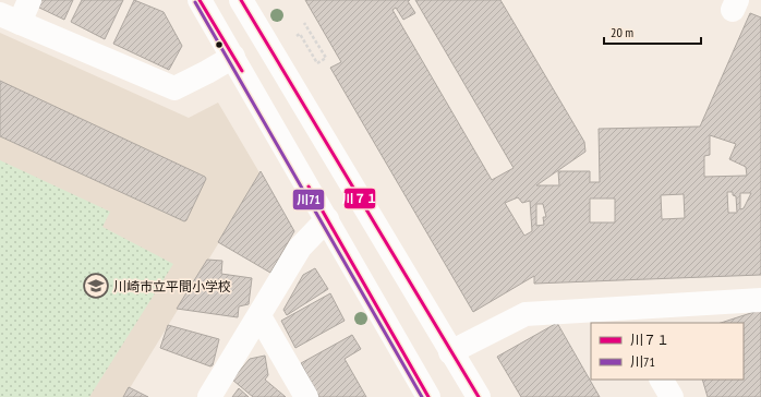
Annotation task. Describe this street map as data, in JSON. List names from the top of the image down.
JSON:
{
  "places": {
    "school or university": ["川崎市立平間小学校"]
  },
  "lines": ["transit line 川７１", "transit line 川71"],
  "legend": ["川７１", "川71"],
  "scale_bar": "20 m"
}
